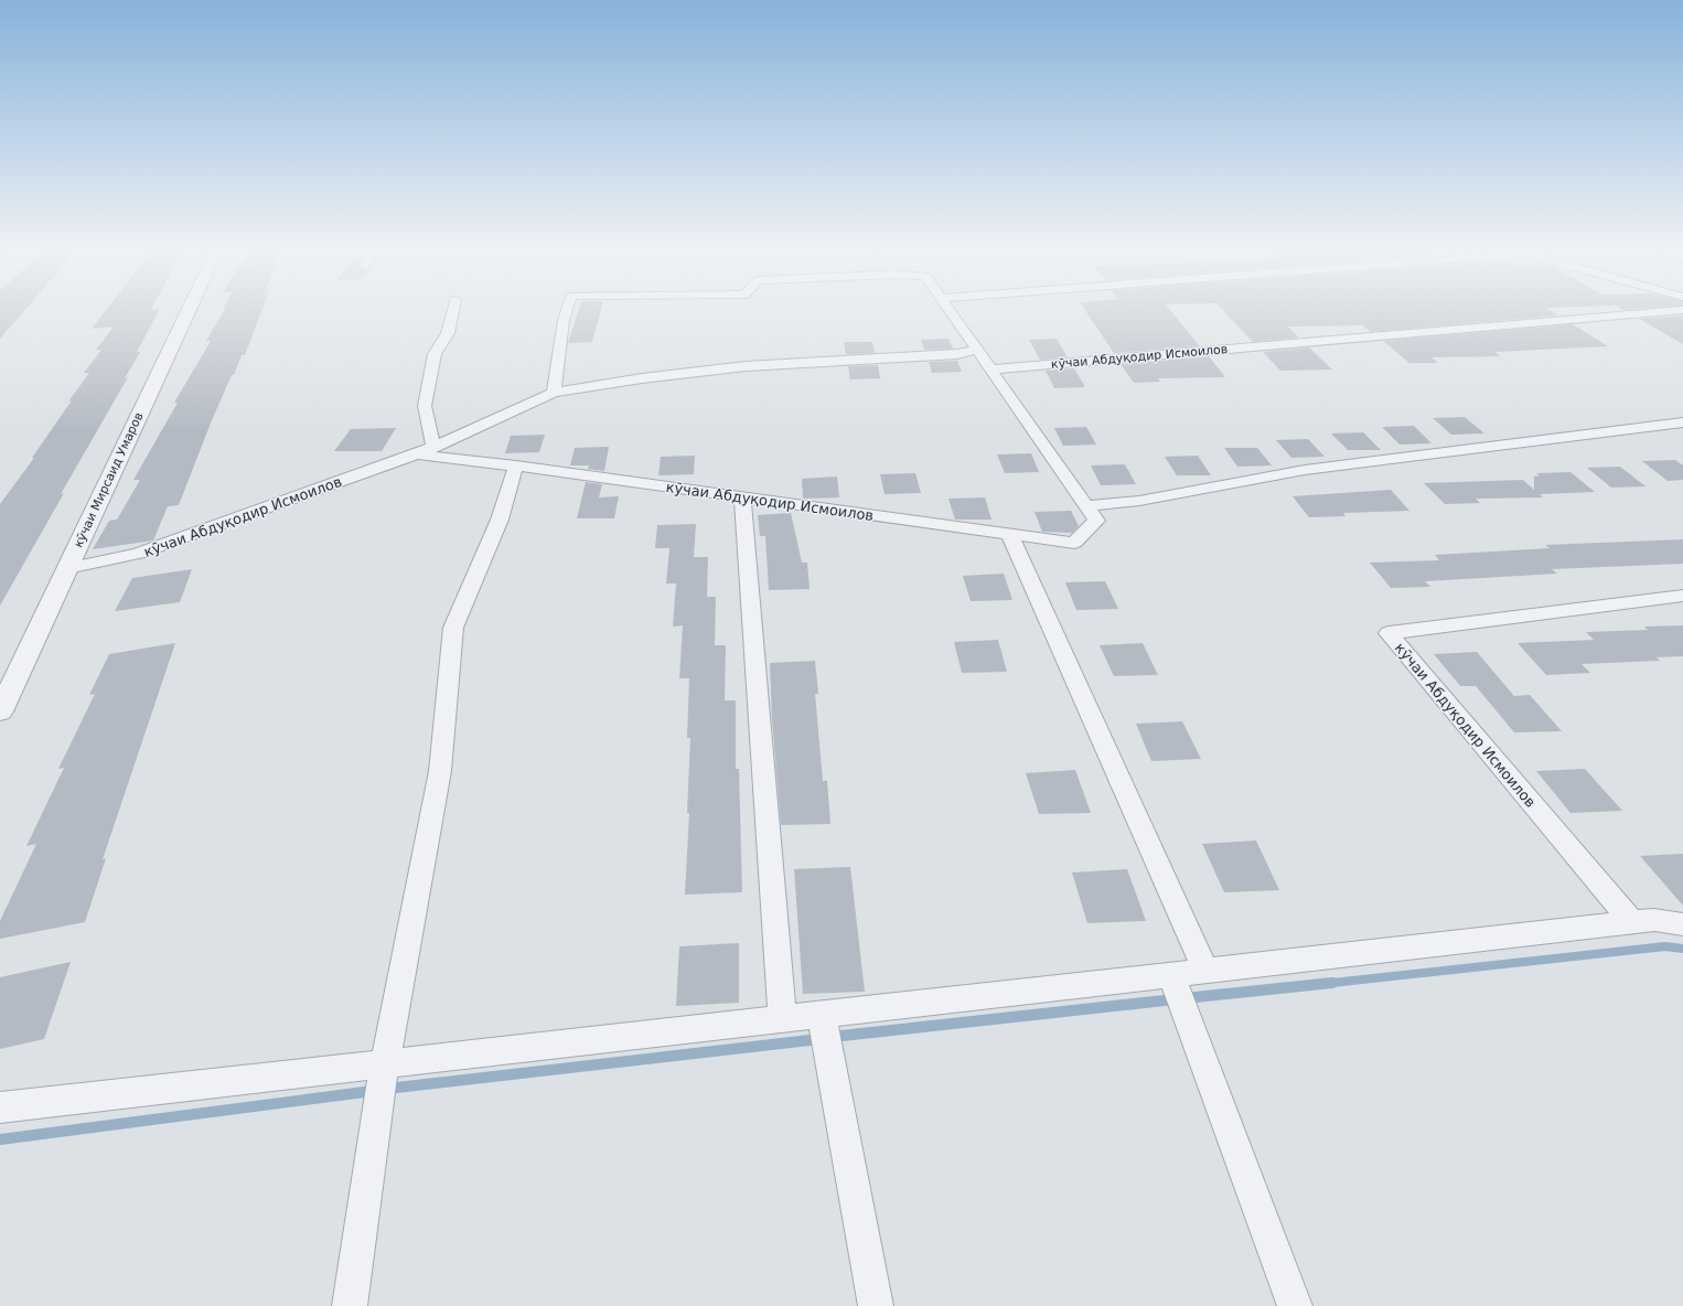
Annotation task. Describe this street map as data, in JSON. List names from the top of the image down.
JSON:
{
  "streets": {
    "street": ["кӯчаи Абдуқодир Исмоилов", "кӯчаи Мирсаид Умаров"]
  },
  "crossings": [
    ["кӯчаи Абдуқодир Исмоилов", "кӯчаи Мирсаид Умаров"]
  ]
}
